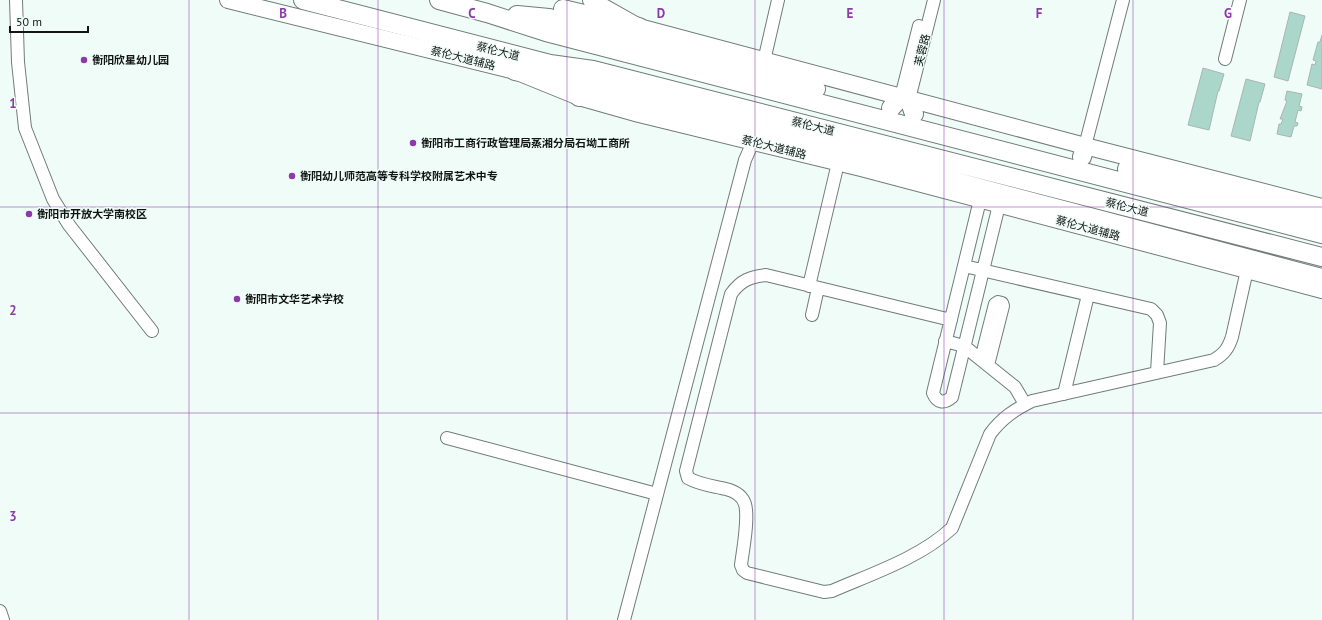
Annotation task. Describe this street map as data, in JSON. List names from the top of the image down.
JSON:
{
  "streets": {
    "highway": ["蔡伦大道"],
    "main road": ["蔡伦大道辅路"],
    "street": ["芙蓉路"]
  },
  "places": [
    "衡阳欣星幼儿园",
    "衡阳市工商行政管理局蒸湘分局石坳工商所",
    "衡阳幼儿师范高等专科学校附属艺术中专",
    "衡阳市开放大学南校区",
    "衡阳市文华艺术学校"
  ],
  "scale_bar": "50 m",
  "grid": {
    "columns": [
      "B",
      "C",
      "D",
      "E",
      "F",
      "G"
    ],
    "rows": ["1", "2", "3"]
  }
}
